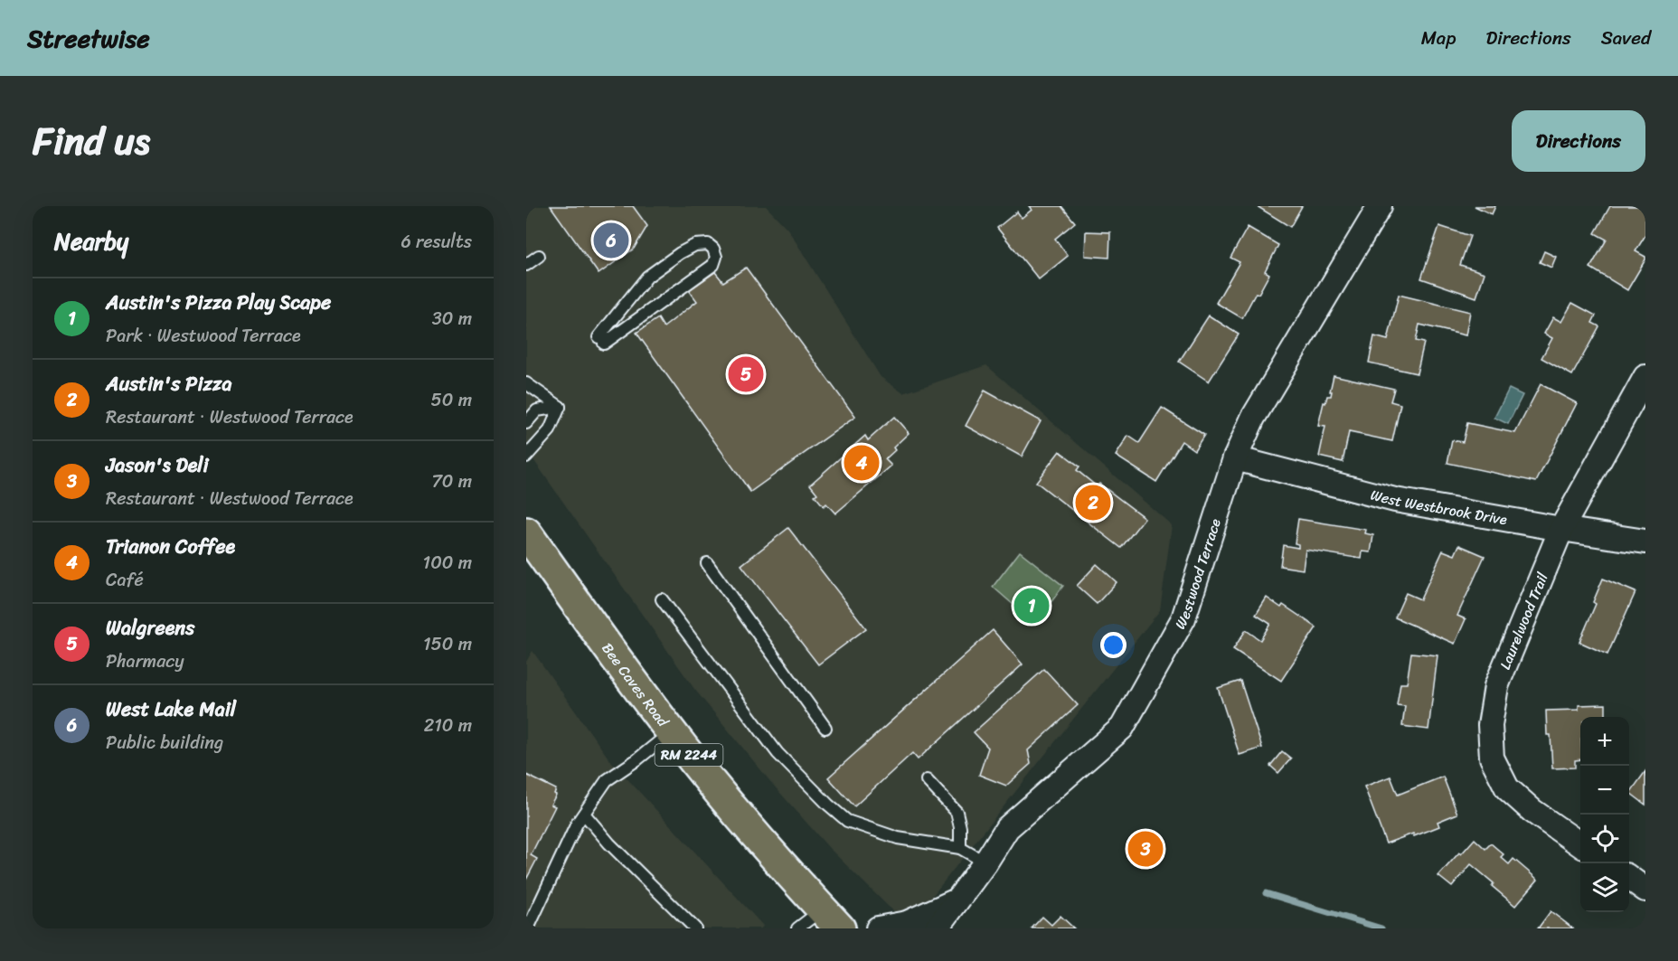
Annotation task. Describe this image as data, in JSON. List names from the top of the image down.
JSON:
{
  "streets": {
    "main road": ["Bee Caves Road", "RM 2244"],
    "street": ["West Westbrook Drive", "Westwood Terrace", "Laurelwood Trail"]
  },
  "crossings": [
    ["West Westbrook Drive", "Westwood Terrace"],
    ["West Westbrook Drive", "Laurelwood Trail"]
  ],
  "page": {
    "header": "Streetwise",
    "nav": ["Map", "Directions", "Saved"],
    "title": "Find us",
    "buttons": "Directions",
    "heading": ["Nearby", "6 results"],
    "pins": [
      "6",
      "5",
      "4",
      "2",
      "1",
      "3"
    ],
    "list": [
      {
        "mark": "1",
        "name": "Austin's Pizza Play Scape",
        "note": "Park · Westwood Terrace",
        "value": "30 m"
      },
      {
        "mark": "2",
        "name": "Austin's Pizza",
        "note": "Restaurant · Westwood Terrace",
        "value": "50 m"
      },
      {
        "mark": "3",
        "name": "Jason's Deli",
        "note": "Restaurant · Westwood Terrace",
        "value": "70 m"
      },
      {
        "mark": "4",
        "name": "Trianon Coffee",
        "note": "Café",
        "value": "100 m"
      },
      {
        "mark": "5",
        "name": "Walgreens",
        "note": "Pharmacy",
        "value": "150 m"
      },
      {
        "mark": "6",
        "name": "West Lake Mail",
        "note": "Public building",
        "value": "210 m"
      }
    ],
    "map_buttons": ["+", "−"]
  }
}
